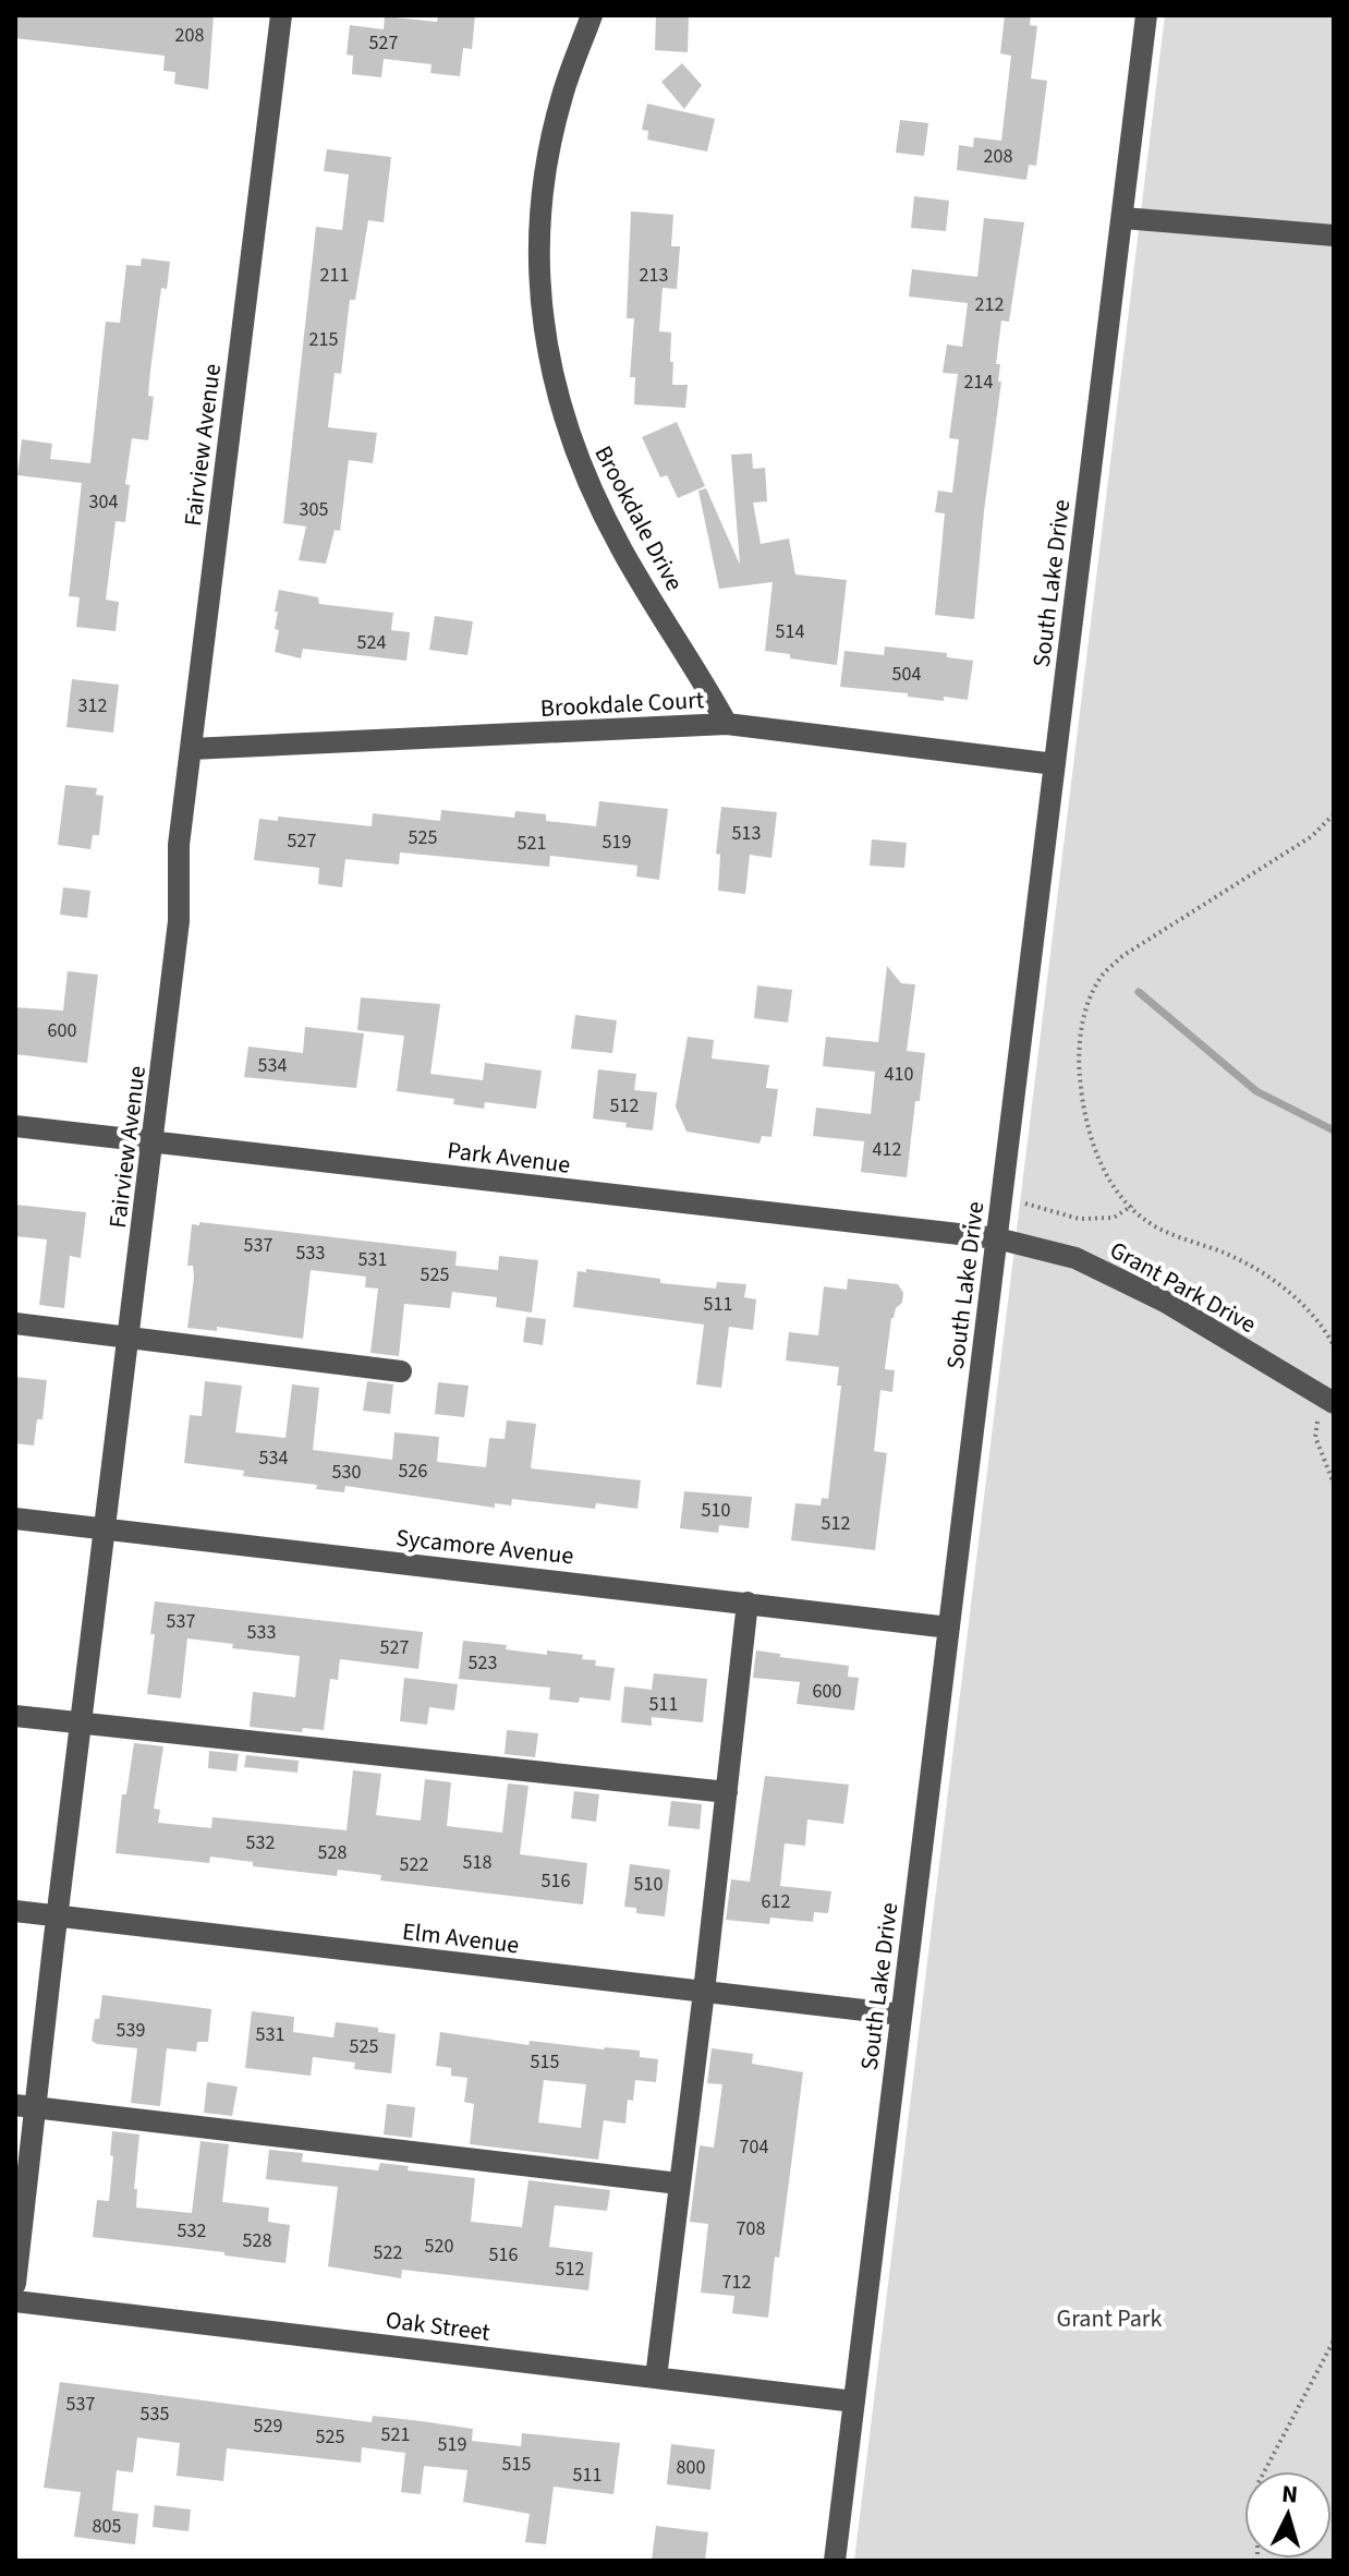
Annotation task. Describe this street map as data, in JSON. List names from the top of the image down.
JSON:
{
  "streets": {
    "street": [
      "Fairview Avenue",
      "Brookdale Drive",
      "South Lake Drive",
      "Brookdale Court",
      "Park Avenue",
      "Grant Park Drive",
      "Sycamore Avenue",
      "Elm Avenue",
      "Oak Street"
    ]
  },
  "crossings": [
    ["Fairview Avenue", "Brookdale Court"],
    ["Fairview Avenue", "Park Avenue"],
    ["Fairview Avenue", "Sycamore Avenue"],
    ["Fairview Avenue", "Elm Avenue"],
    ["Brookdale Drive", "Brookdale Court"],
    ["South Lake Drive", "Brookdale Court"],
    ["South Lake Drive", "Park Avenue"],
    ["South Lake Drive", "Grant Park Drive"],
    ["South Lake Drive", "Sycamore Avenue"],
    ["South Lake Drive", "Elm Avenue"],
    ["South Lake Drive", "Oak Street"],
    ["Park Avenue", "Grant Park Drive"]
  ],
  "parks": ["Grant Park"],
  "house_numbers": [
    "208",
    "527",
    "208",
    "211",
    "213",
    "212",
    "215",
    "214",
    "304",
    "305",
    "514",
    "524",
    "504",
    "312",
    "513",
    "525",
    "527",
    "519",
    "521",
    "600",
    "534",
    "410",
    "512",
    "412",
    "537",
    "533",
    "531",
    "525",
    "511",
    "534",
    "526",
    "530",
    "510",
    "512",
    "537",
    "533",
    "527",
    "523",
    "600",
    "511",
    "532",
    "528",
    "518",
    "522",
    "516",
    "510",
    "612",
    "539",
    "531",
    "525",
    "515",
    "704",
    "708",
    "532",
    "528",
    "520",
    "522",
    "516",
    "512",
    "712",
    "537",
    "535",
    "529",
    "521",
    "525",
    "519",
    "515",
    "800",
    "511",
    "805"
  ],
  "north": "top"
}
